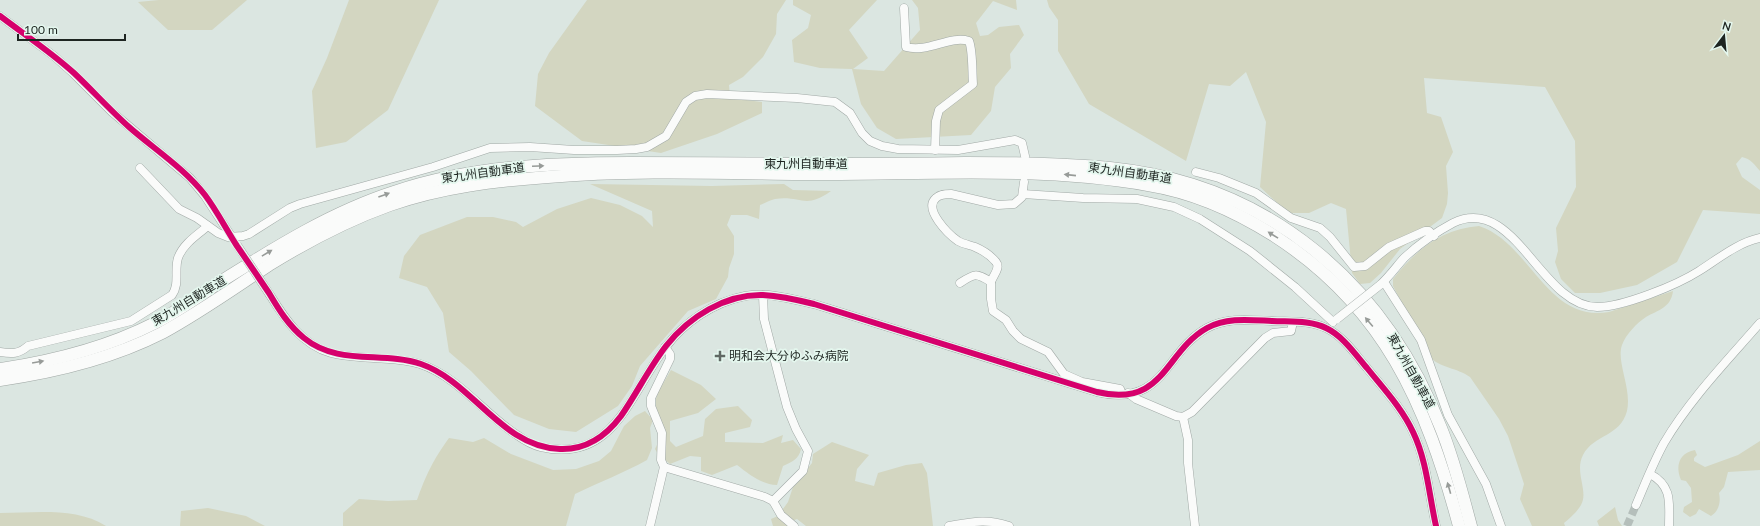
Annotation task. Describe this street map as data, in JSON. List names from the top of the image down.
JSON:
{
  "streets": {
    "highway": ["東九州自動車道"]
  },
  "places": {
    "health": ["明和会大分ゆふみ病院"]
  },
  "scale_bar": "100 m",
  "north": "top"
}
